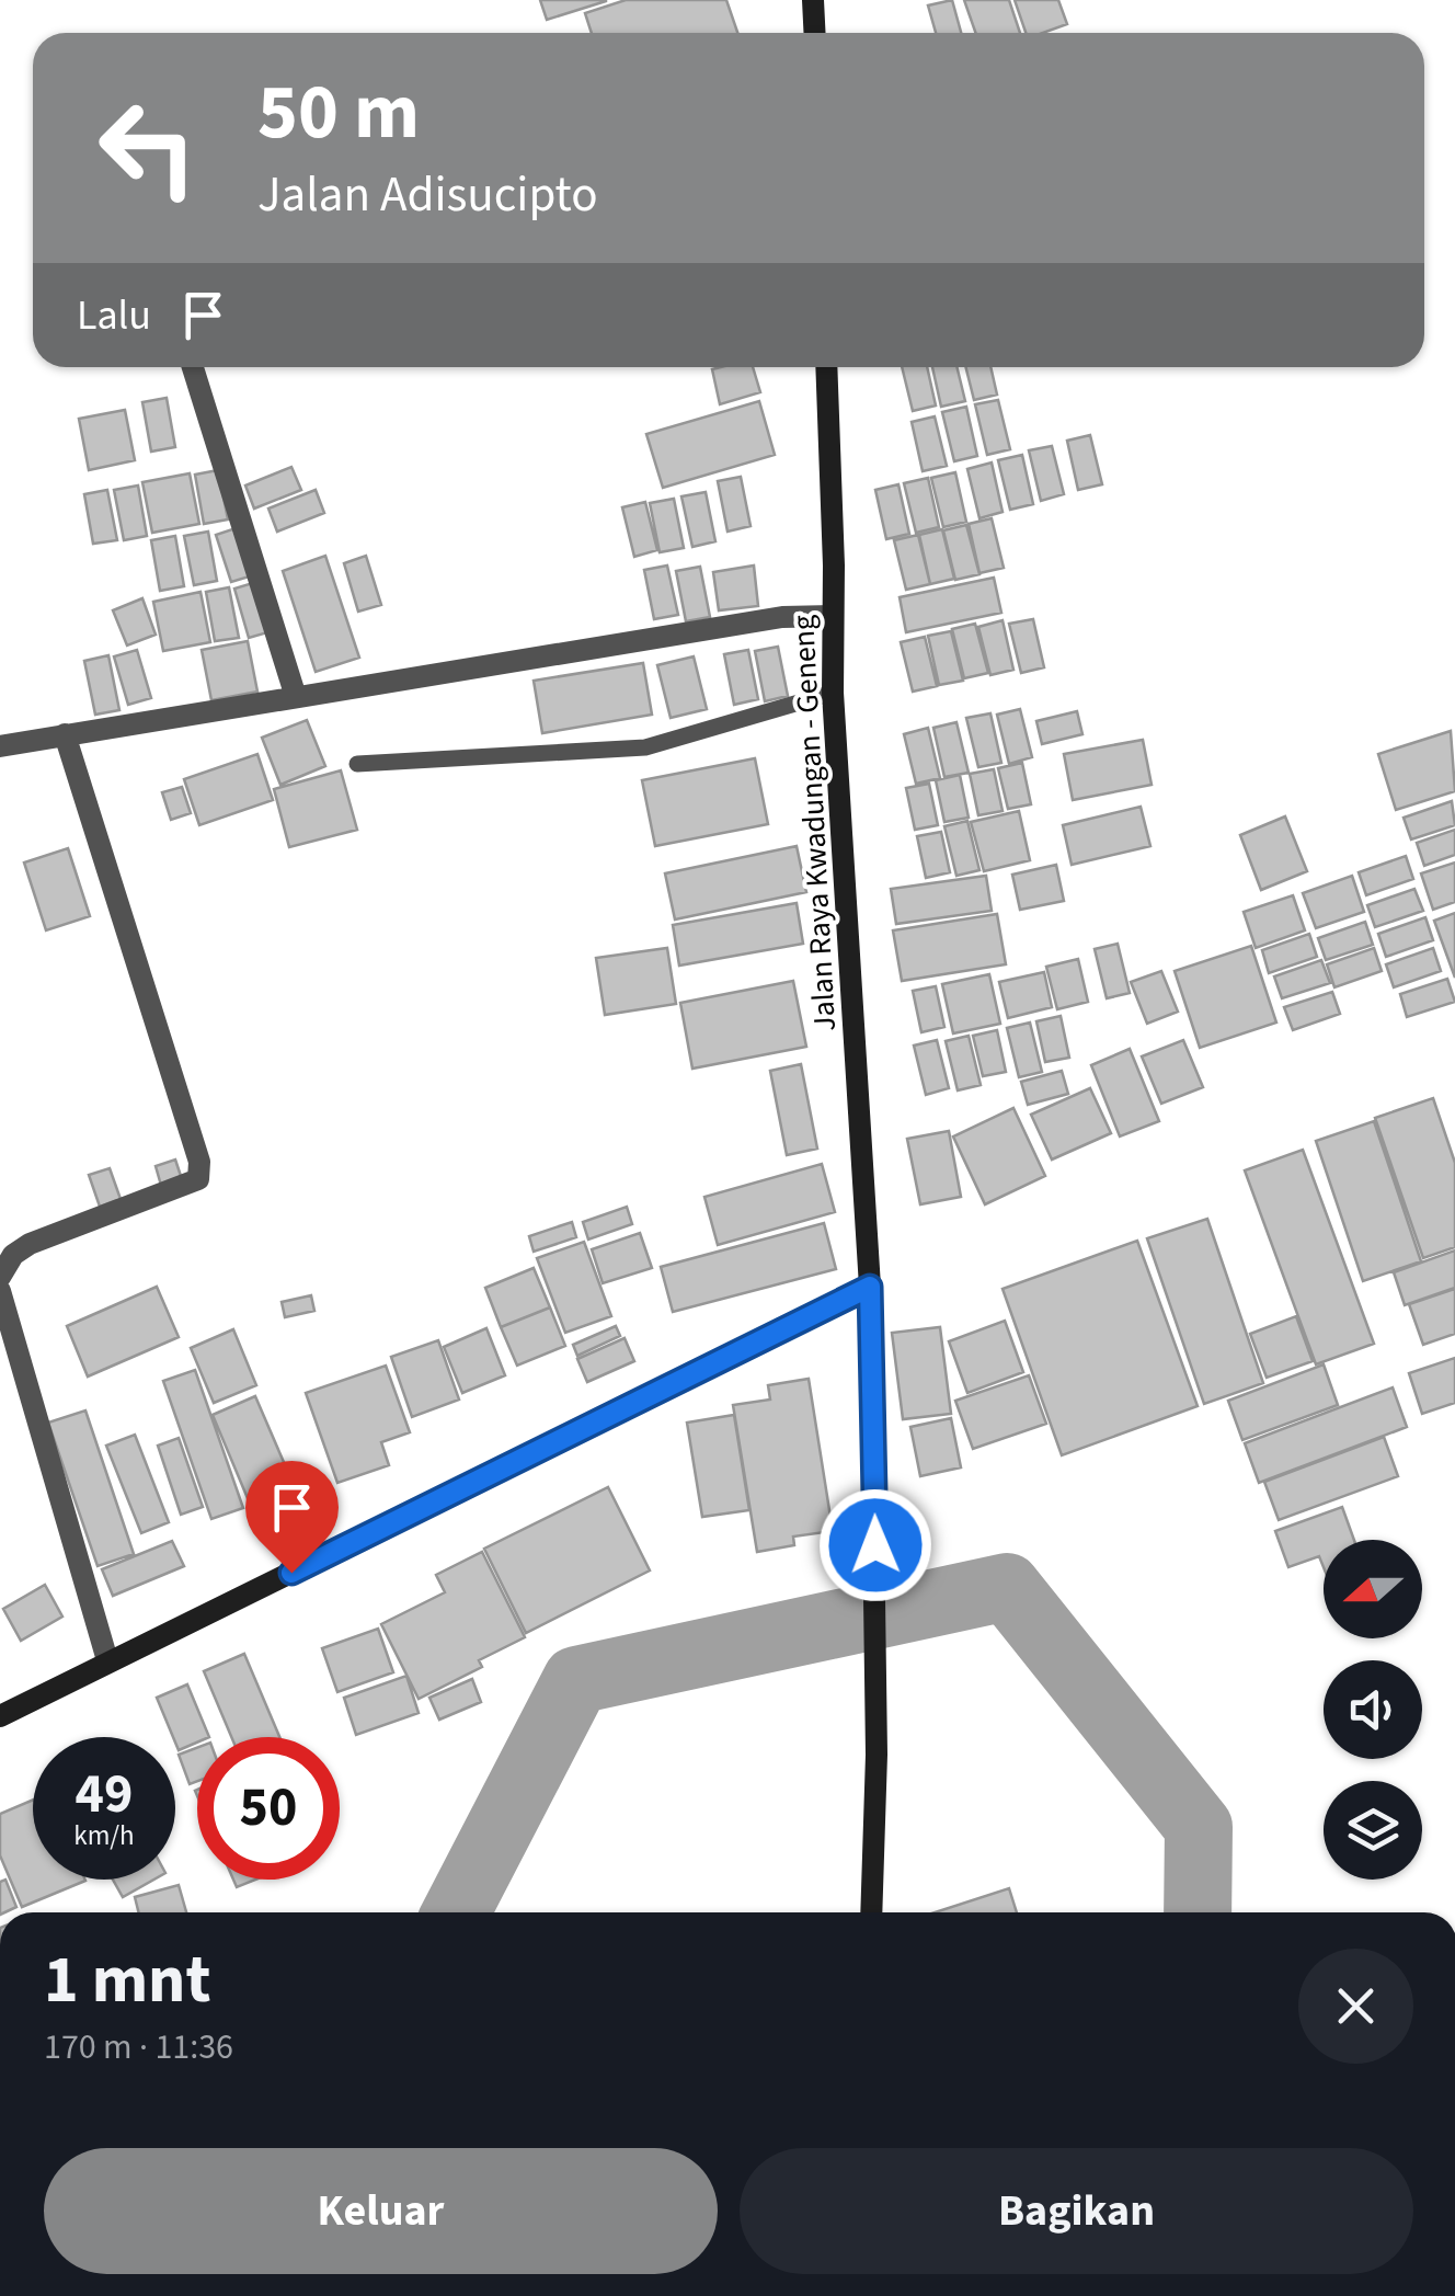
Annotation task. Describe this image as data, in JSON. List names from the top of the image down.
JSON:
{
  "streets": {
    "main road": ["Jalan Raya Kwadungan - Geneng"]
  },
  "north": "left",
  "page": {
    "turn": ["50 m", "Jalan Adisucipto"],
    "then": "Lalu",
    "speed": "49 km/h",
    "limit": "50",
    "heading": ["1 mnt", "170 m · 11:36"],
    "buttons": ["Keluar", "Bagikan"]
  }
}
